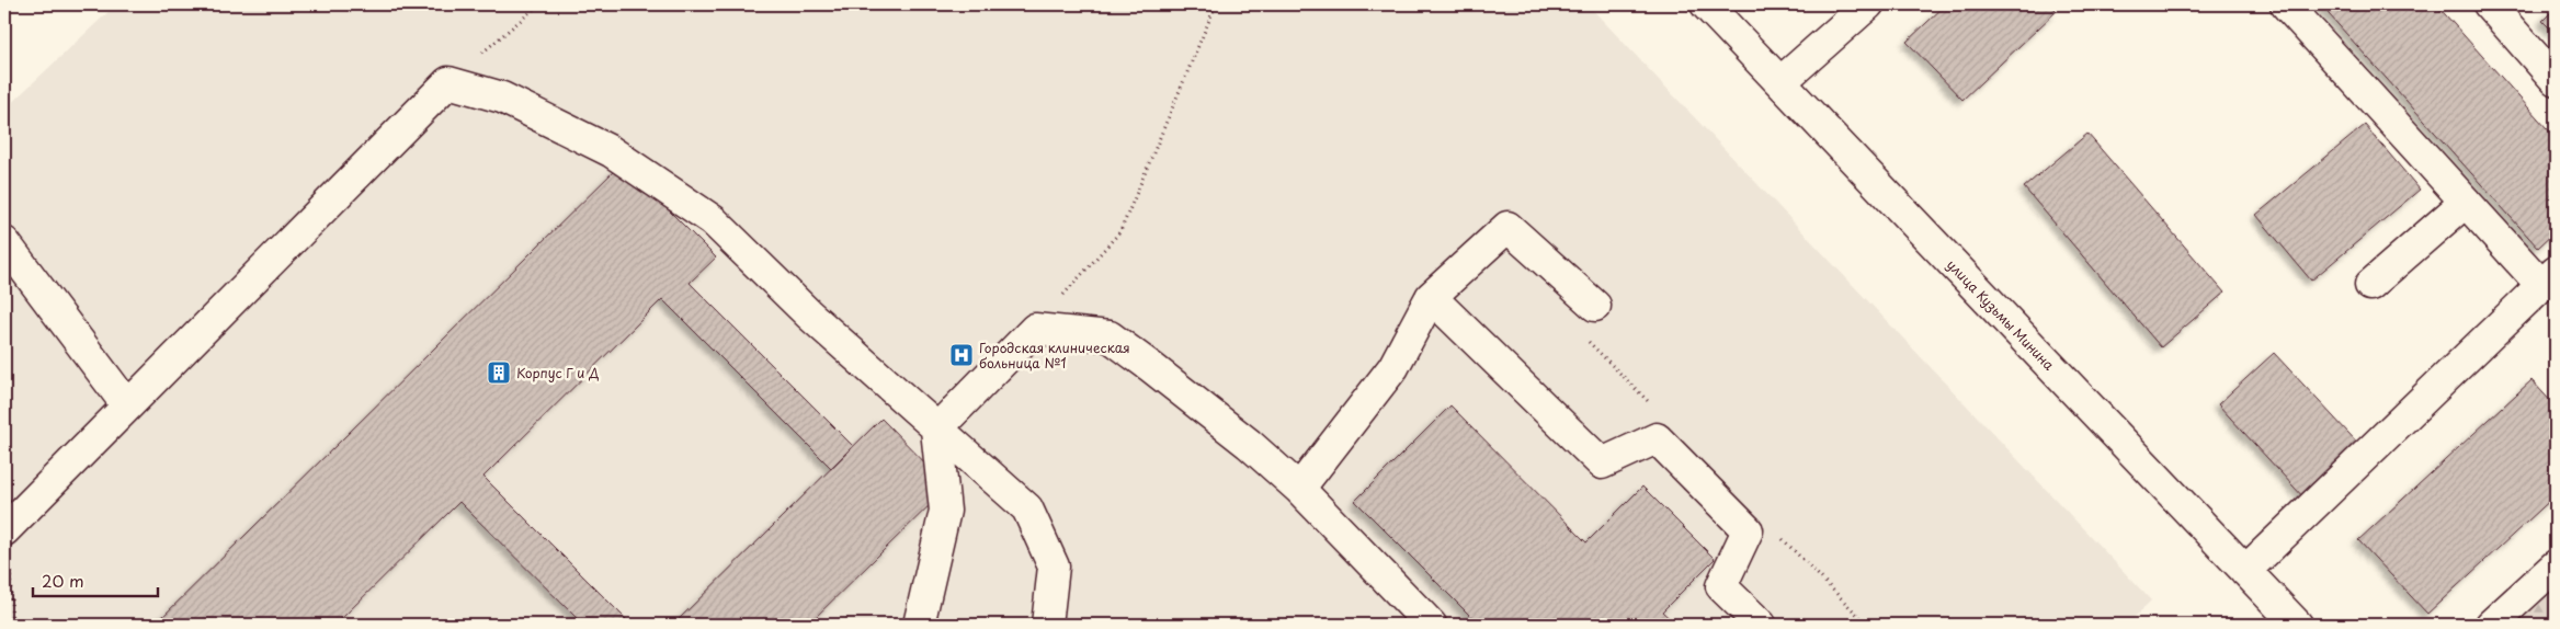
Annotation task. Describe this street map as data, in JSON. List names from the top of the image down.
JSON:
{
  "streets": {
    "street": ["улица Кузьмы Минина"]
  },
  "places": {
    "hospital": ["Городская клиническая больница №1"],
    "building": ["Корпус Г и Д"]
  },
  "scale_bar": "20 m"
}
